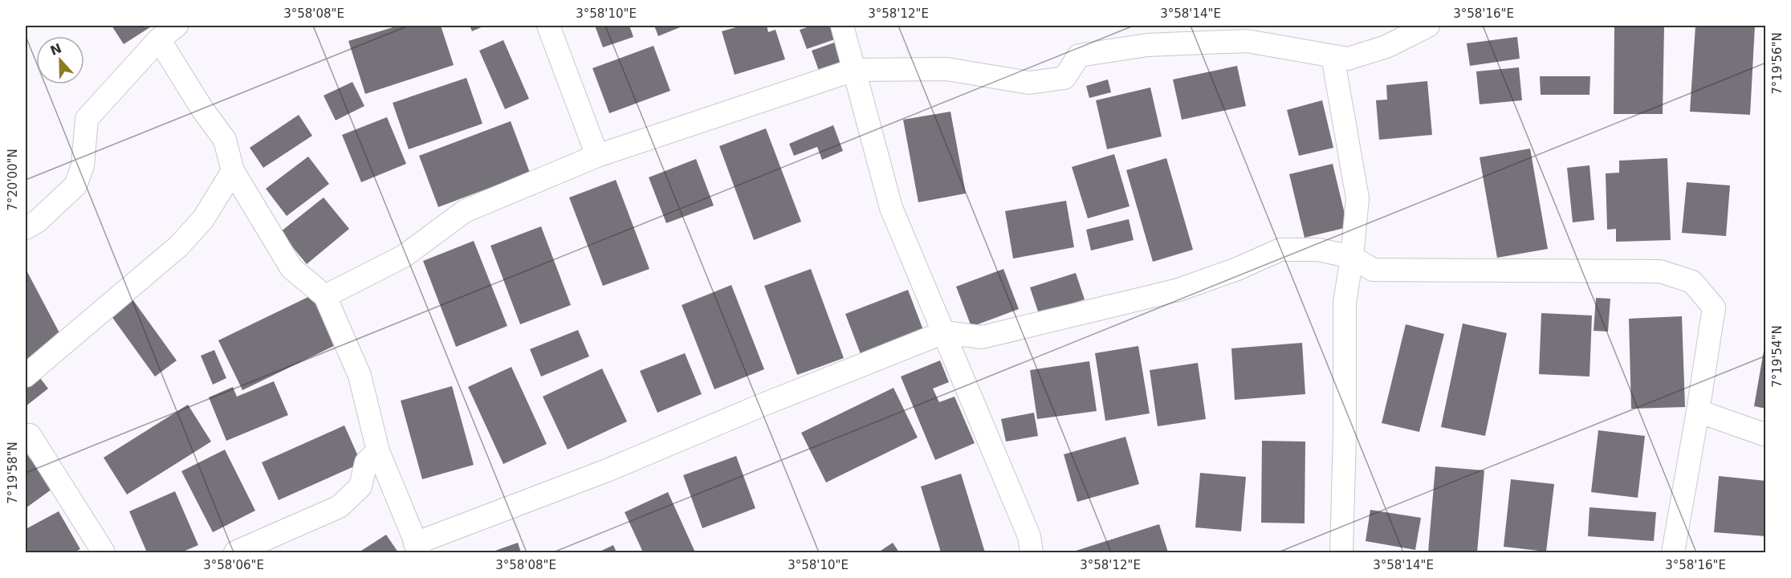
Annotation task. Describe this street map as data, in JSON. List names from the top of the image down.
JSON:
{
  "north": "top",
  "coordinates": [
    "3°58'08\"E",
    "3°58'10\"E",
    "3°58'12\"E",
    "3°58'14\"E",
    "3°58'16\"E",
    "7°19'56\"N",
    "7°20'00\"N",
    "7°19'54\"N",
    "7°19'58\"N",
    "3°58'06\"E"
  ]
}
